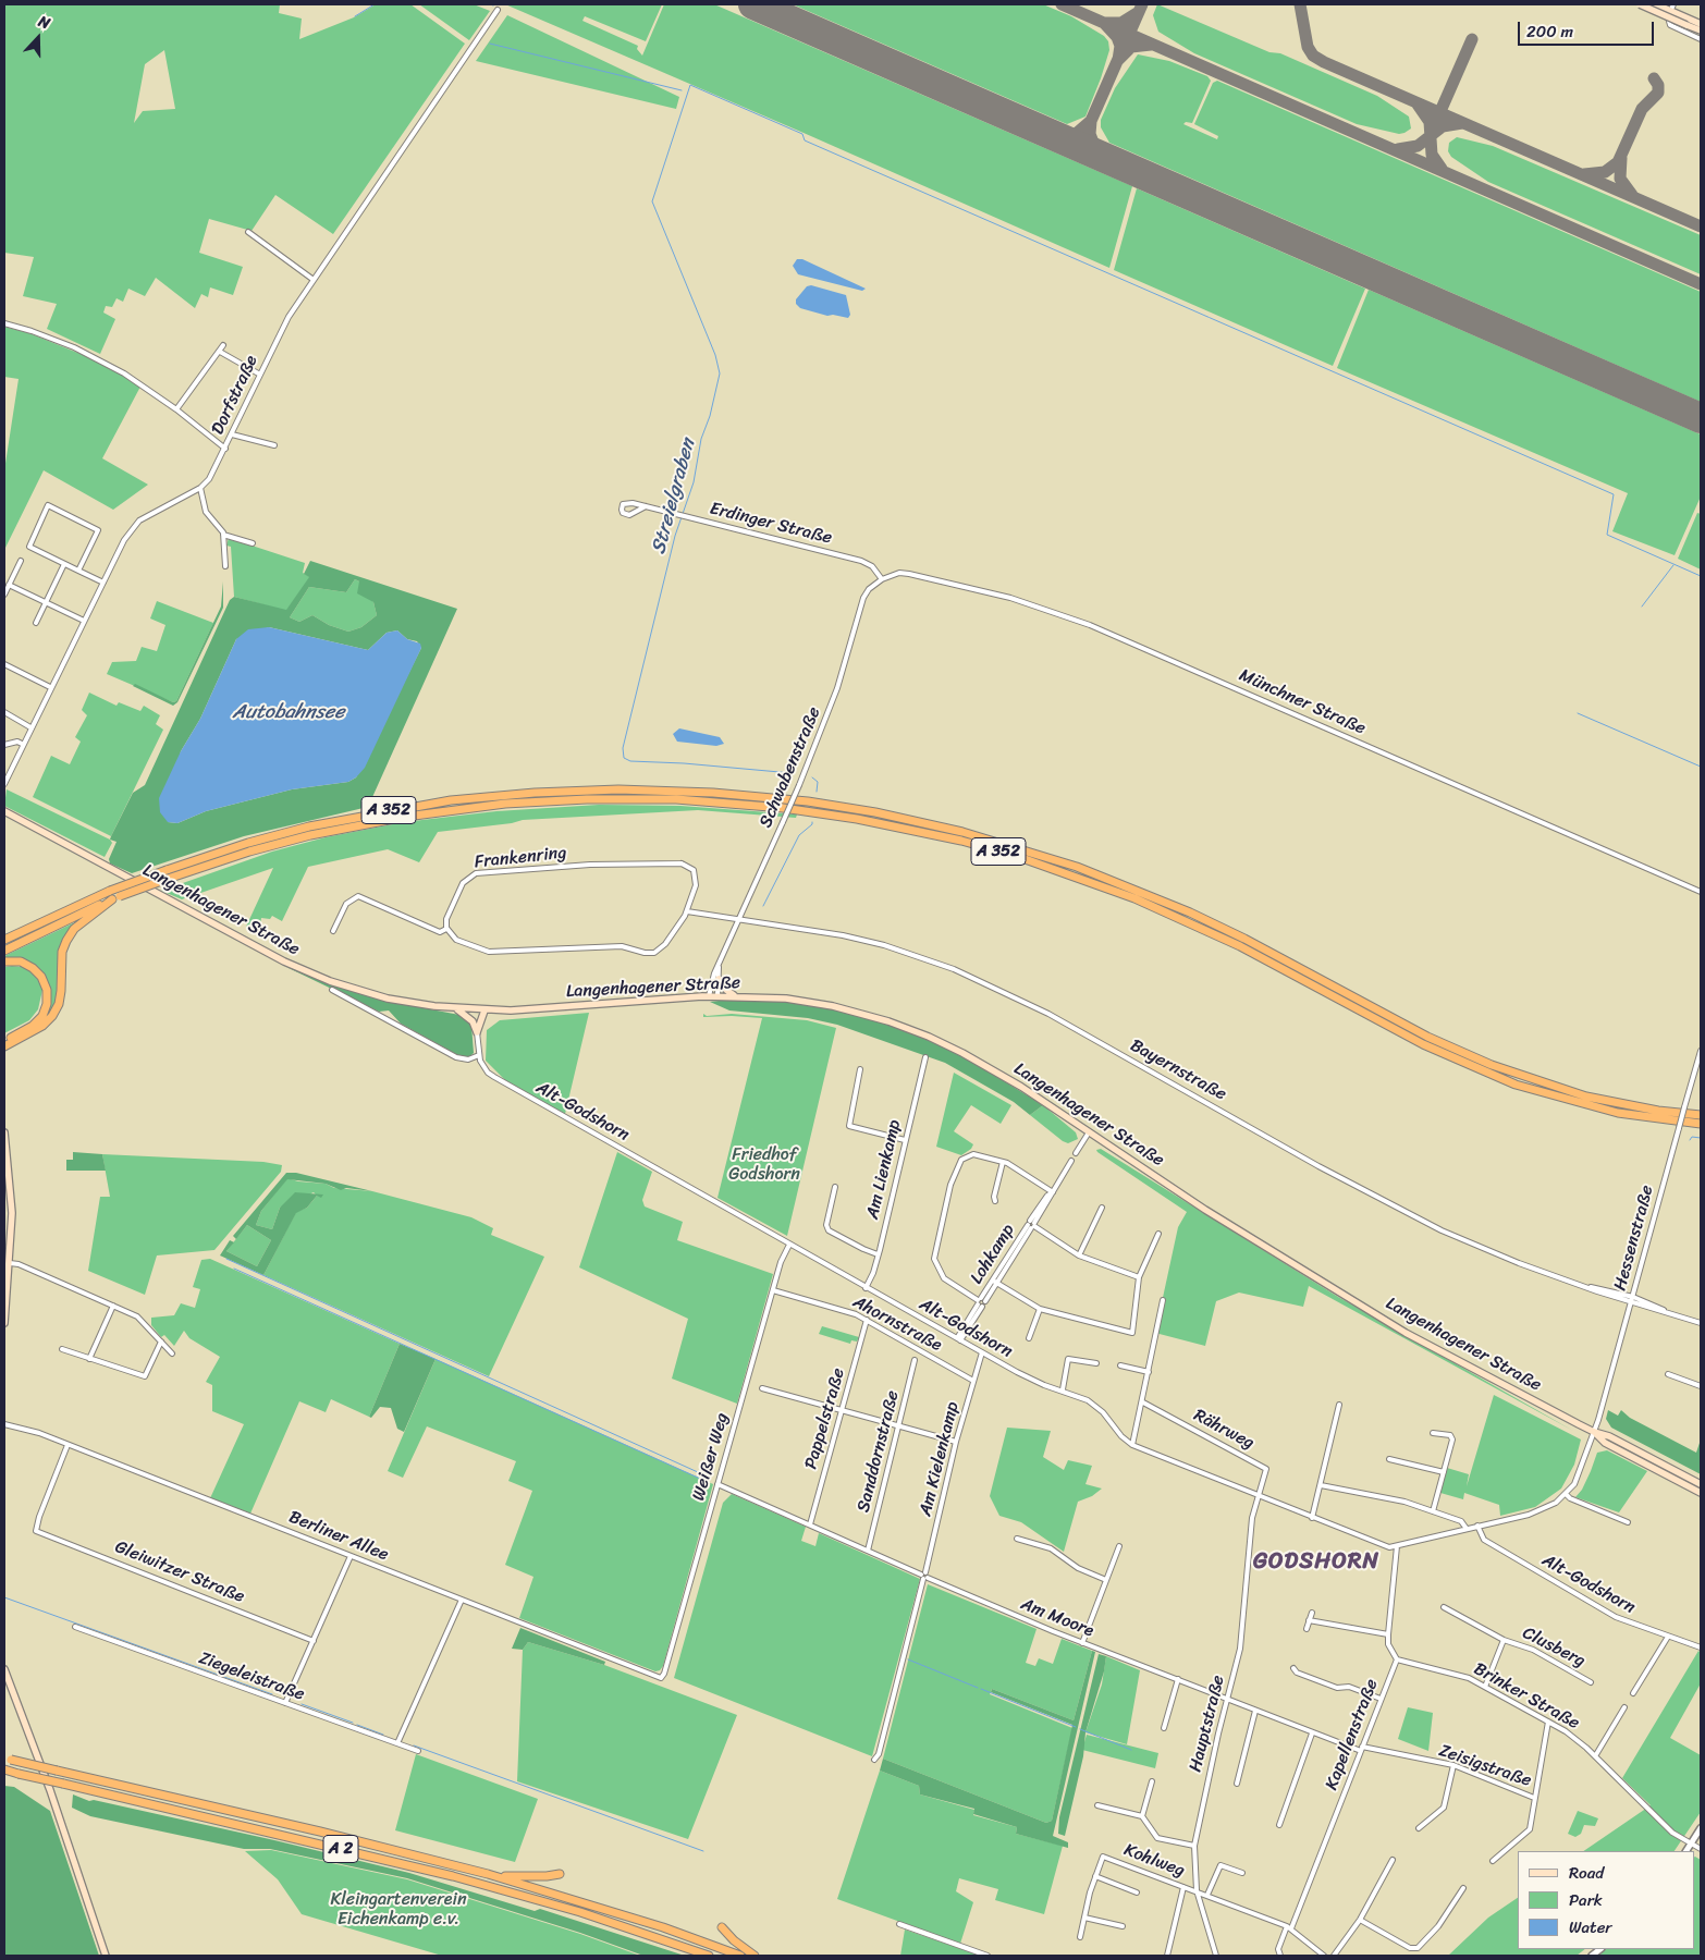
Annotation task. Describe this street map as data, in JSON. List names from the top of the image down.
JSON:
{
  "streets": {
    "highway": ["A 352", "A 2"],
    "main road": ["Langenhagener Straße"],
    "street": [
      "Dorfstraße",
      "Erdinger Straße",
      "Münchner Straße",
      "Schwabenstraße",
      "Frankenring",
      "Bayernstraße",
      "Alt-Godshorn",
      "Am Lienkamp",
      "Hessenstraße",
      "Lohkamp",
      "Ahornstraße",
      "Pappelstraße",
      "Rährweg",
      "Sanddornstraße",
      "Weißer Weg",
      "Am Kielenkamp",
      "Berliner Allee",
      "Gleiwitzer Straße",
      "Am Moore",
      "Clusberg",
      "Ziegeleistraße",
      "Brinker Straße",
      "Hauptstraße",
      "Kapellenstraße",
      "Zeisigstraße",
      "Kohlweg"
    ]
  },
  "crossings": [
    ["Erdinger Straße", "Münchner Straße"],
    ["Erdinger Straße", "Schwabenstraße"],
    ["Münchner Straße", "Schwabenstraße"],
    ["Schwabenstraße", "Langenhagener Straße"],
    ["Schwabenstraße", "Bayernstraße"],
    ["Langenhagener Straße", "Hessenstraße"],
    ["Bayernstraße", "Hessenstraße"],
    ["Alt-Godshorn", "Am Lienkamp"],
    ["Alt-Godshorn", "Hessenstraße"],
    ["Alt-Godshorn", "Lohkamp"],
    ["Alt-Godshorn", "Rährweg"],
    ["Alt-Godshorn", "Weißer Weg"],
    ["Alt-Godshorn", "Am Kielenkamp"],
    ["Alt-Godshorn", "Hauptstraße"],
    ["Ahornstraße", "Pappelstraße"],
    ["Ahornstraße", "Weißer Weg"],
    ["Ahornstraße", "Am Kielenkamp"],
    ["Pappelstraße", "Am Moore"],
    ["Rährweg", "Hauptstraße"],
    ["Sanddornstraße", "Am Moore"],
    ["Weißer Weg", "Berliner Allee"],
    ["Weißer Weg", "Am Moore"],
    ["Am Kielenkamp", "Am Moore"],
    ["Berliner Allee", "Gleiwitzer Straße"],
    ["Am Moore", "Hauptstraße"],
    ["Am Moore", "Kapellenstraße"],
    ["Am Moore", "Zeisigstraße"],
    ["Clusberg", "Brinker Straße"],
    ["Brinker Straße", "Kapellenstraße"],
    ["Hauptstraße", "Kohlweg"],
    ["Kapellenstraße", "Zeisigstraße"],
    ["Kapellenstraße", "Kohlweg"]
  ],
  "districts": ["GODSHORN"],
  "water": ["Streielgraben", "Autobahnsee"],
  "parks": ["Friedhof Godshorn", "Kleingartenverein Eichenkamp e.v."],
  "legend": ["Road", "Park", "Water"],
  "scale_bar": "200 m",
  "north": "top"
}
